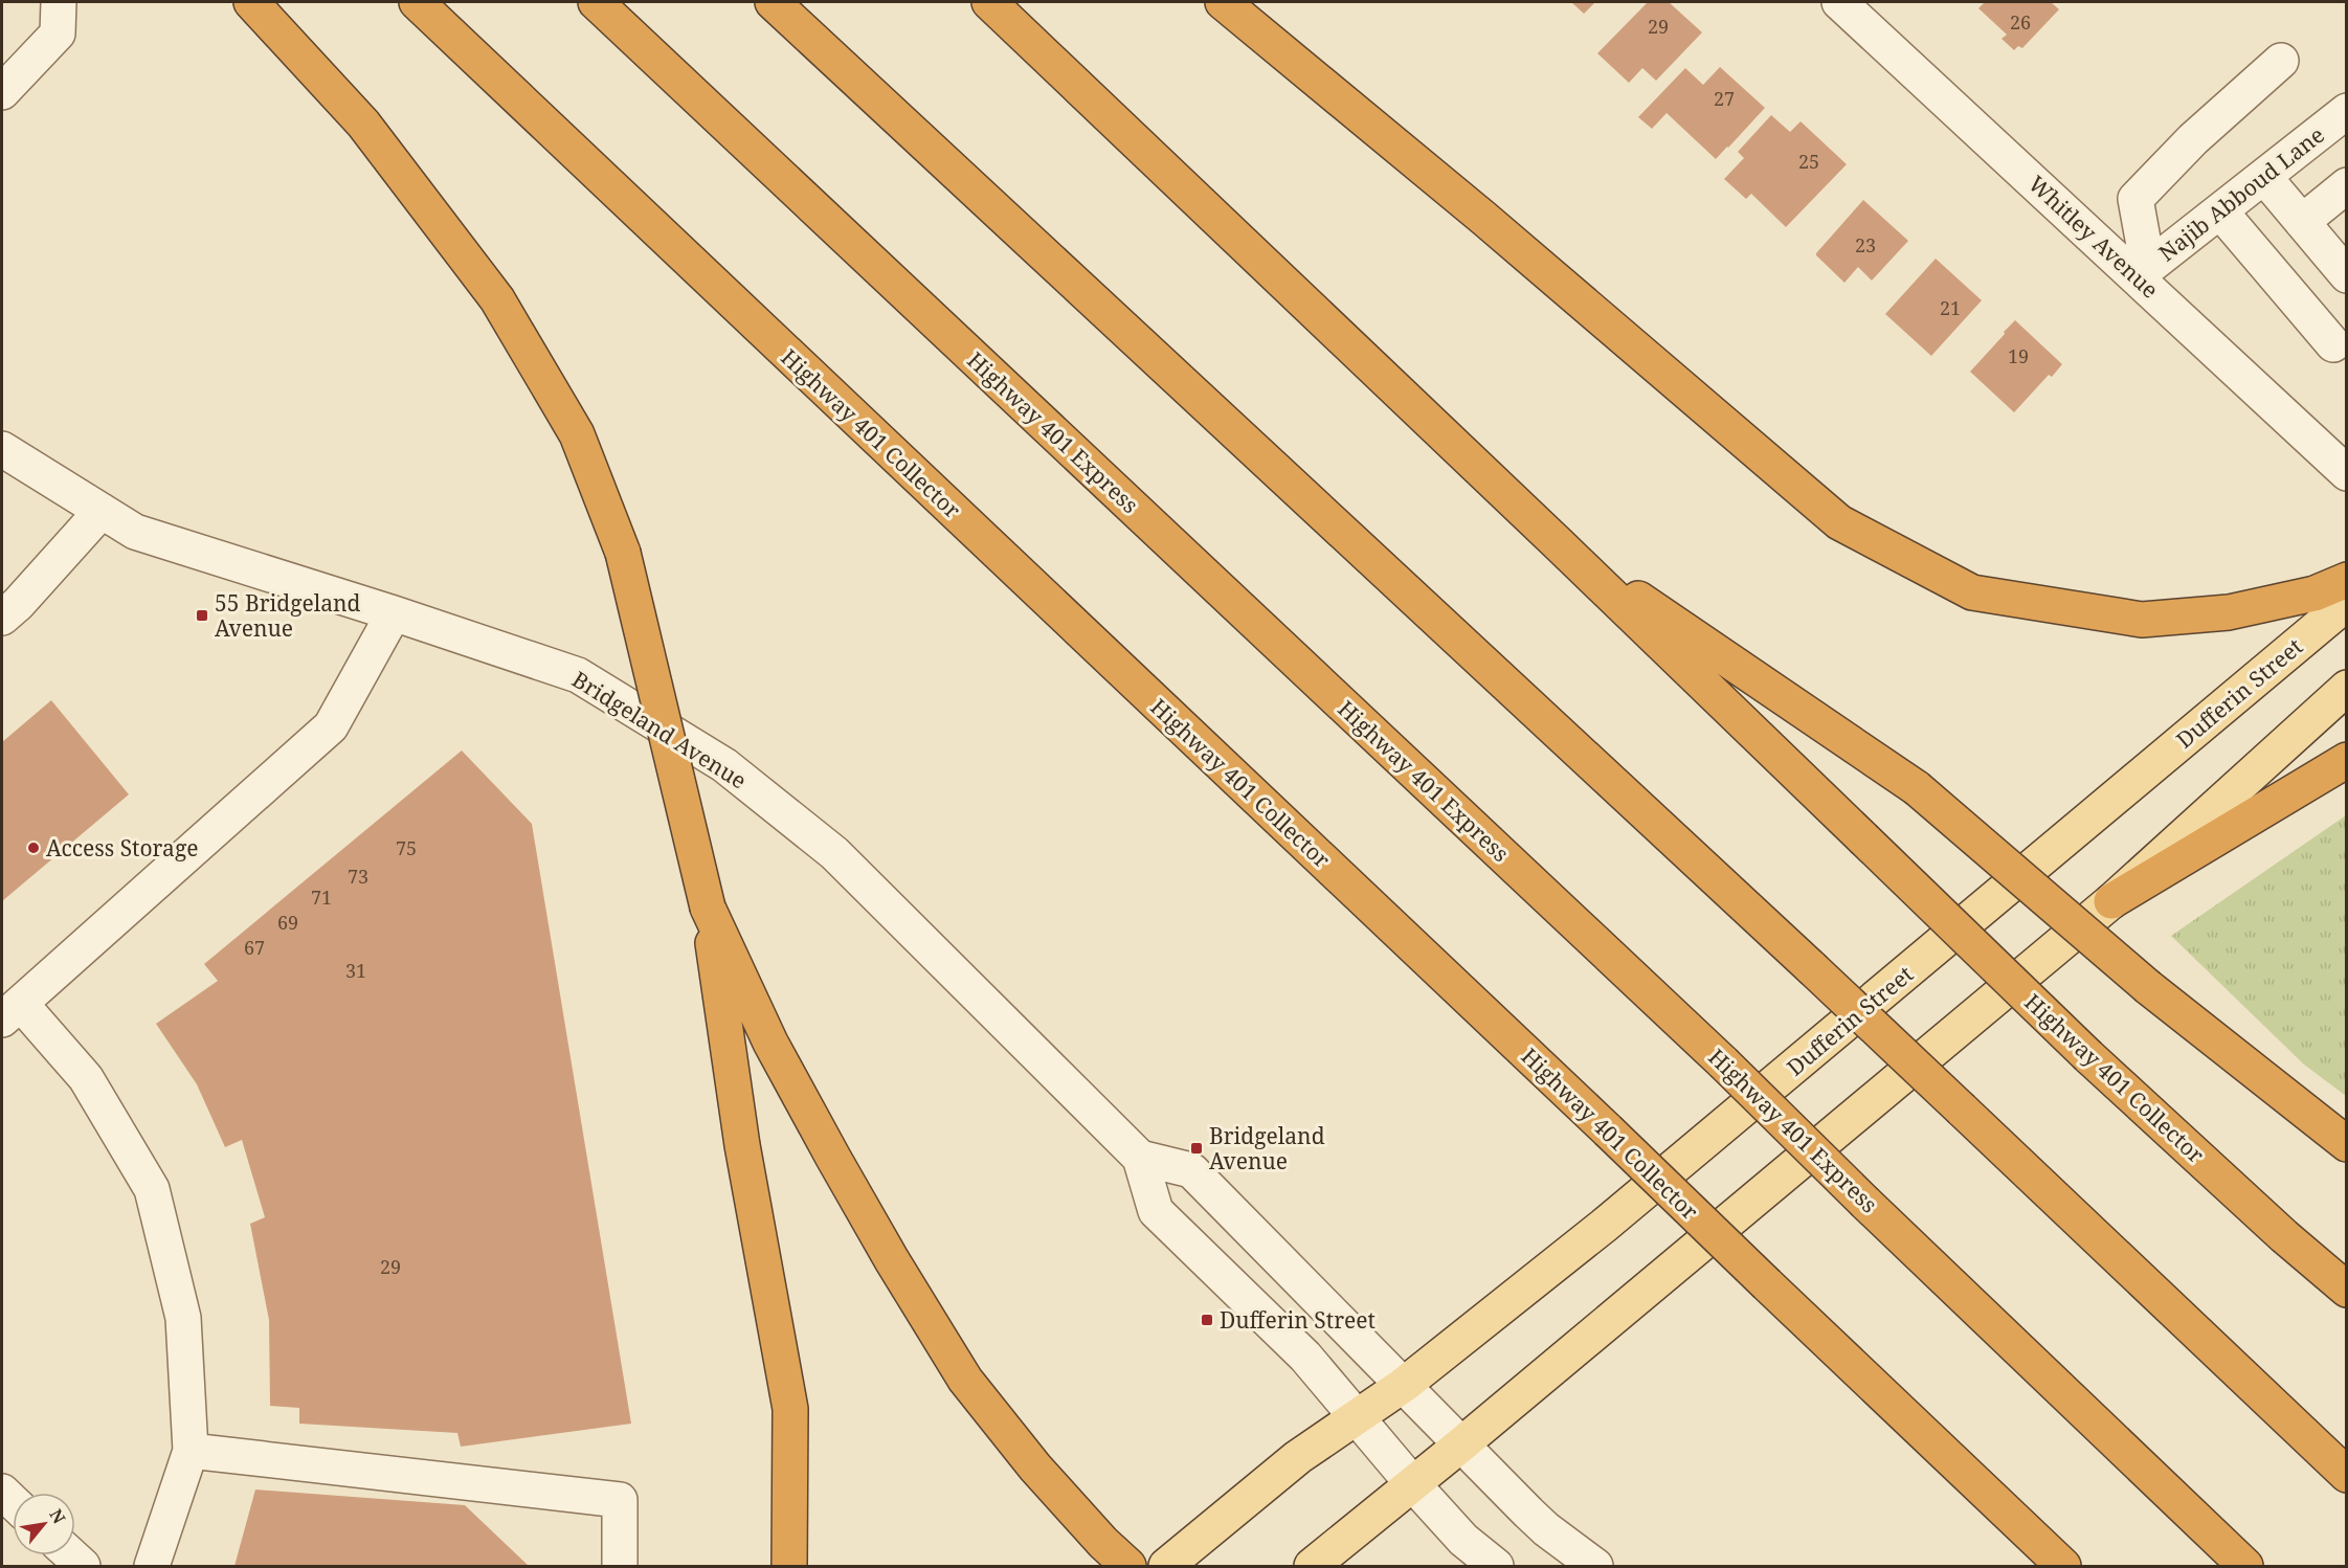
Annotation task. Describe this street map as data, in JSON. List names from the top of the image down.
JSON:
{
  "streets": {
    "highway": ["Highway 401 Express", "Highway 401 Collector"],
    "main road": ["Dufferin Street"],
    "street": ["Najib Abboud Lane", "Whitley Avenue", "Bridgeland Avenue"]
  },
  "crossings": [
    ["Najib Abboud Lane", "Whitley Avenue"],
    ["Dufferin Street", "Bridgeland Avenue"]
  ],
  "places": {
    "transit": ["55 Bridgeland Avenue", "Bridgeland Avenue", "Dufferin Street"],
    "other": ["Access Storage"]
  },
  "house_numbers": [
    "26",
    "29",
    "27",
    "25",
    "23",
    "21",
    "19",
    "75",
    "73",
    "71",
    "69",
    "67",
    "31",
    "29"
  ],
  "north": "top right"
}
